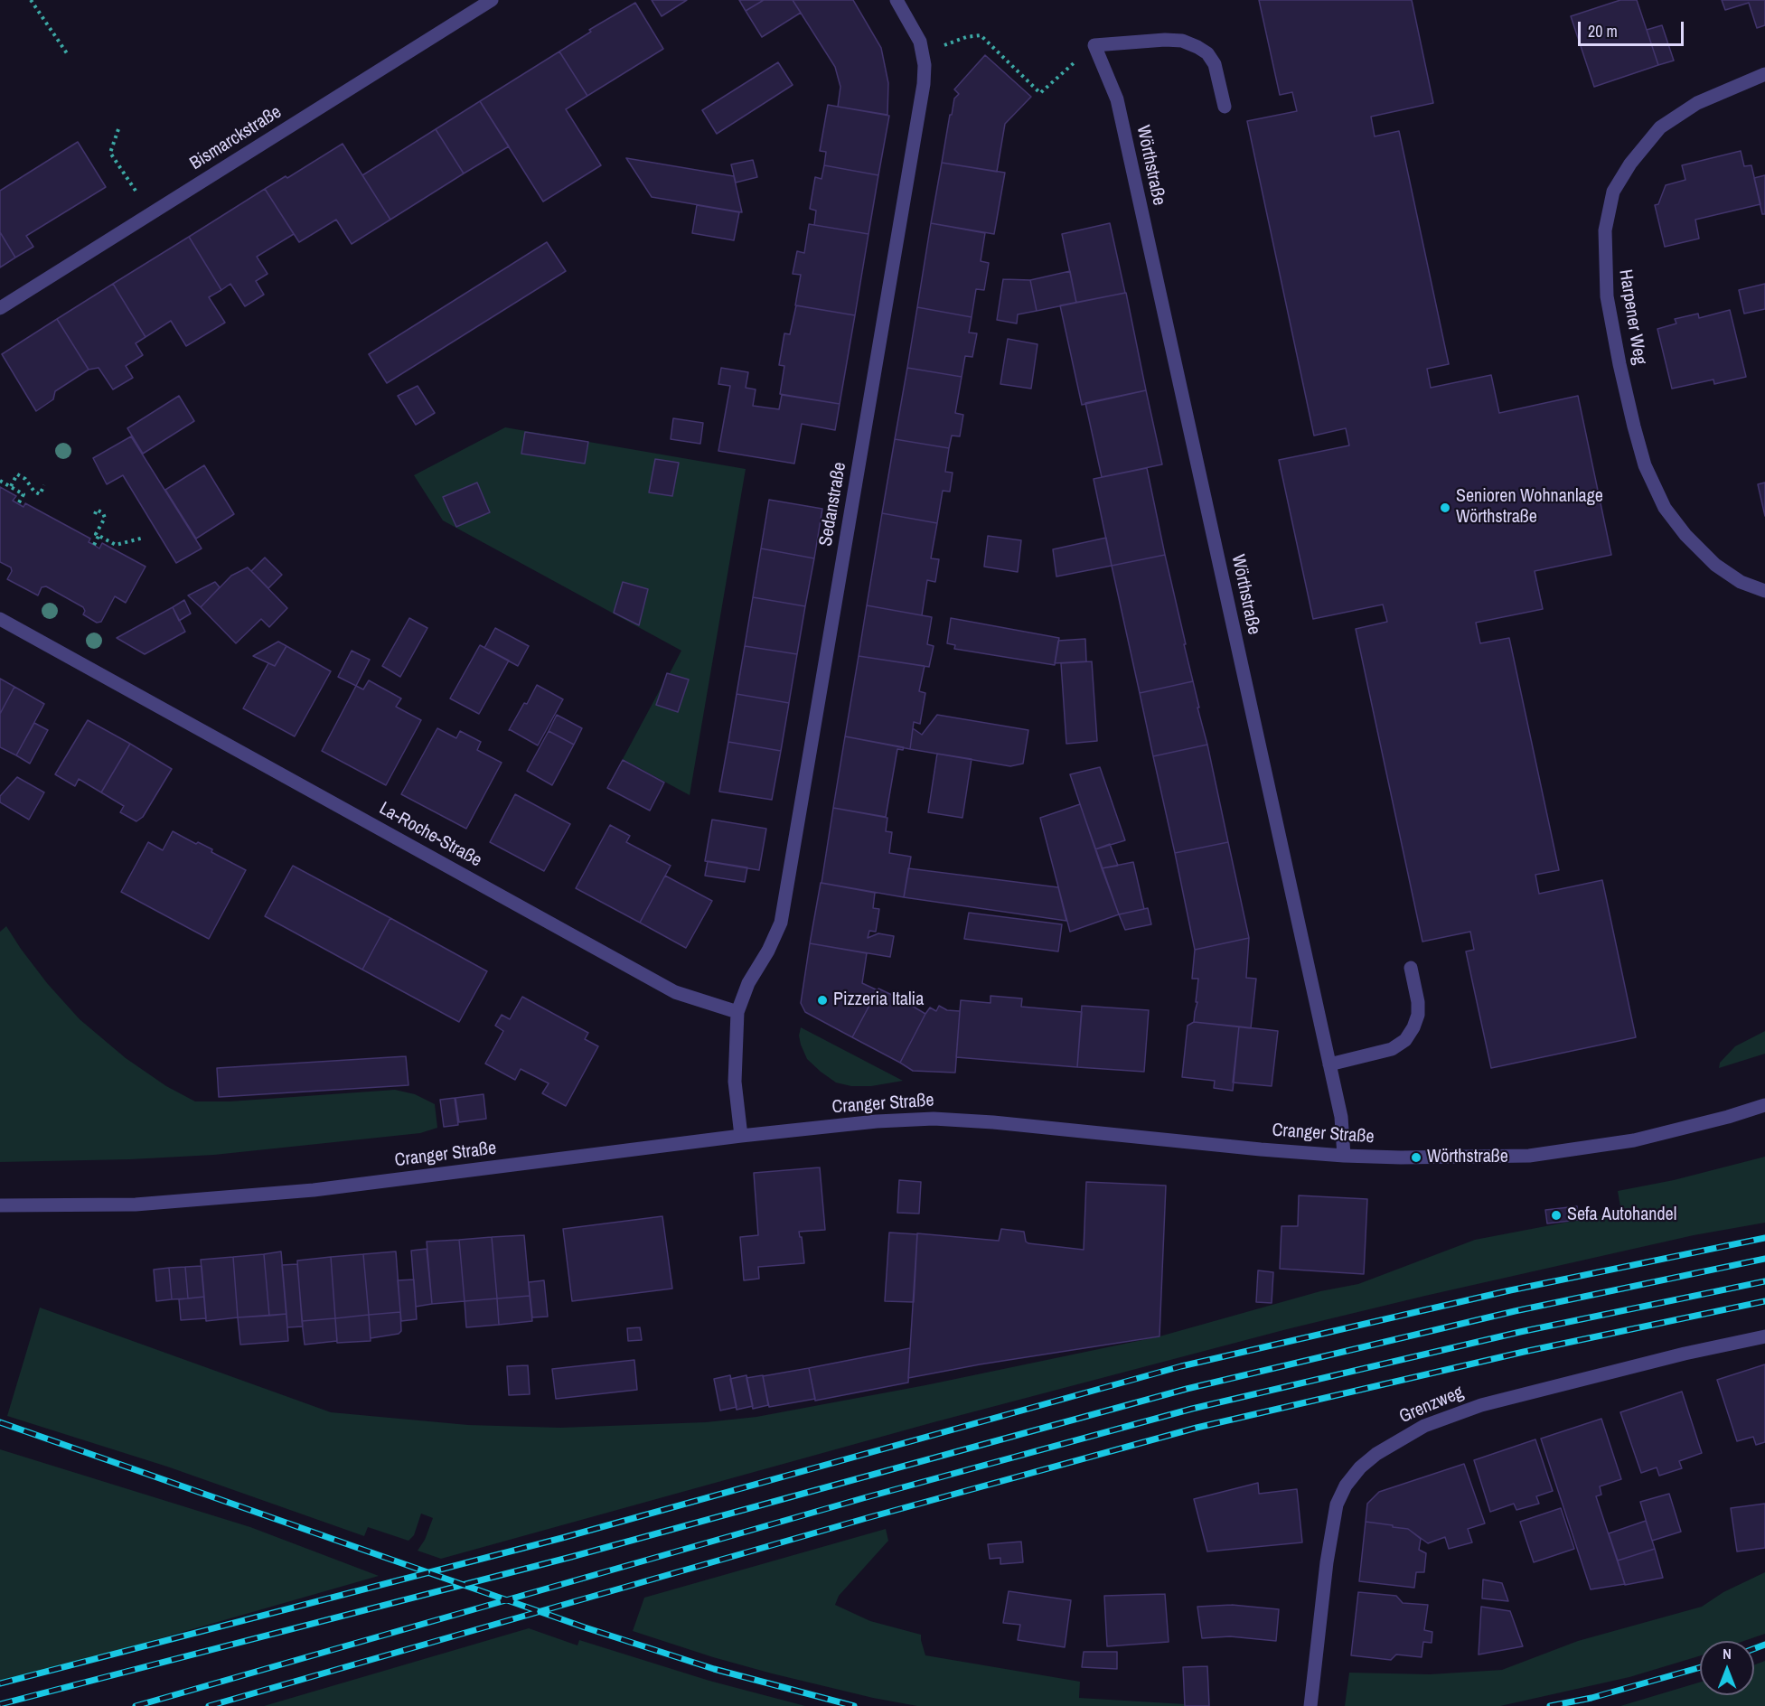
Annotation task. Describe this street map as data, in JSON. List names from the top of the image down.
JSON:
{
  "streets": {
    "street": [
      "Bismarckstraße",
      "Wörthstraße",
      "Harpener Weg",
      "Sedanstraße",
      "La-Roche-Straße",
      "Cranger Straße",
      "Grenzweg"
    ]
  },
  "crossings": [
    ["Wörthstraße", "Cranger Straße"],
    ["Sedanstraße", "La-Roche-Straße"]
  ],
  "places": [
    "Senioren Wohnanlage Wörthstraße",
    "Pizzeria Italia",
    "Wörthstraße",
    "Sefa Autohandel"
  ],
  "scale_bar": "20 m",
  "north": "top"
}
